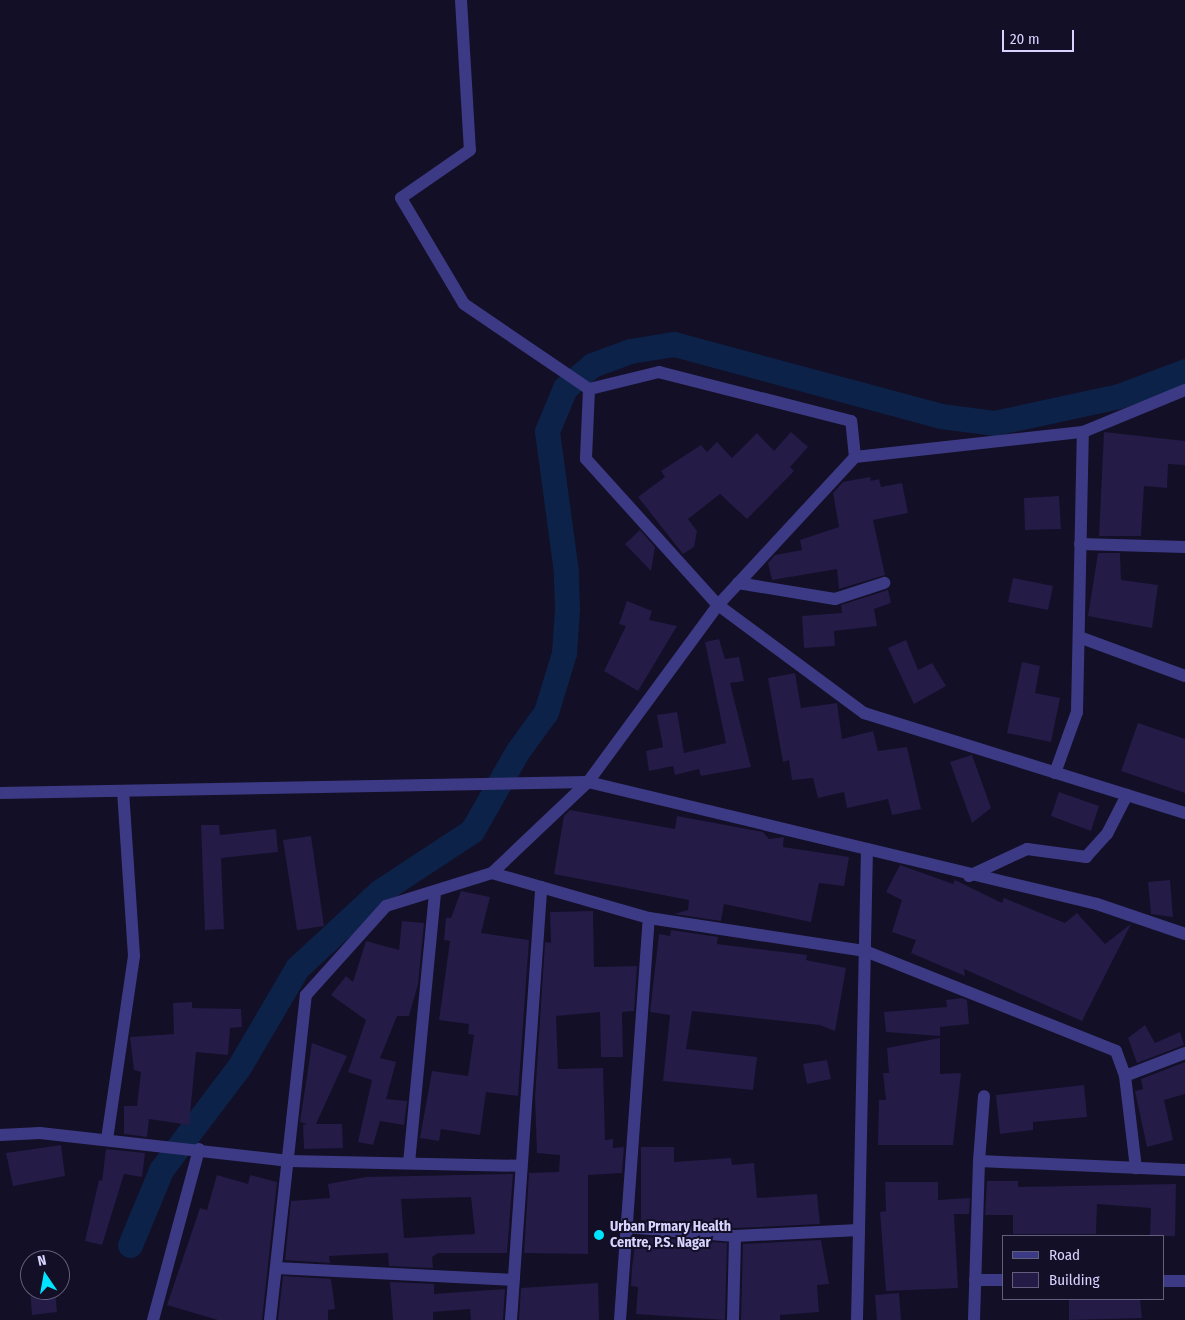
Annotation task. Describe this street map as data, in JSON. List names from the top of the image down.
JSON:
{
  "places": ["Urban Prmary Health Centre, P.S. Nagar"],
  "legend": ["Road", "Building"],
  "scale_bar": "20 m",
  "north": "top"
}
